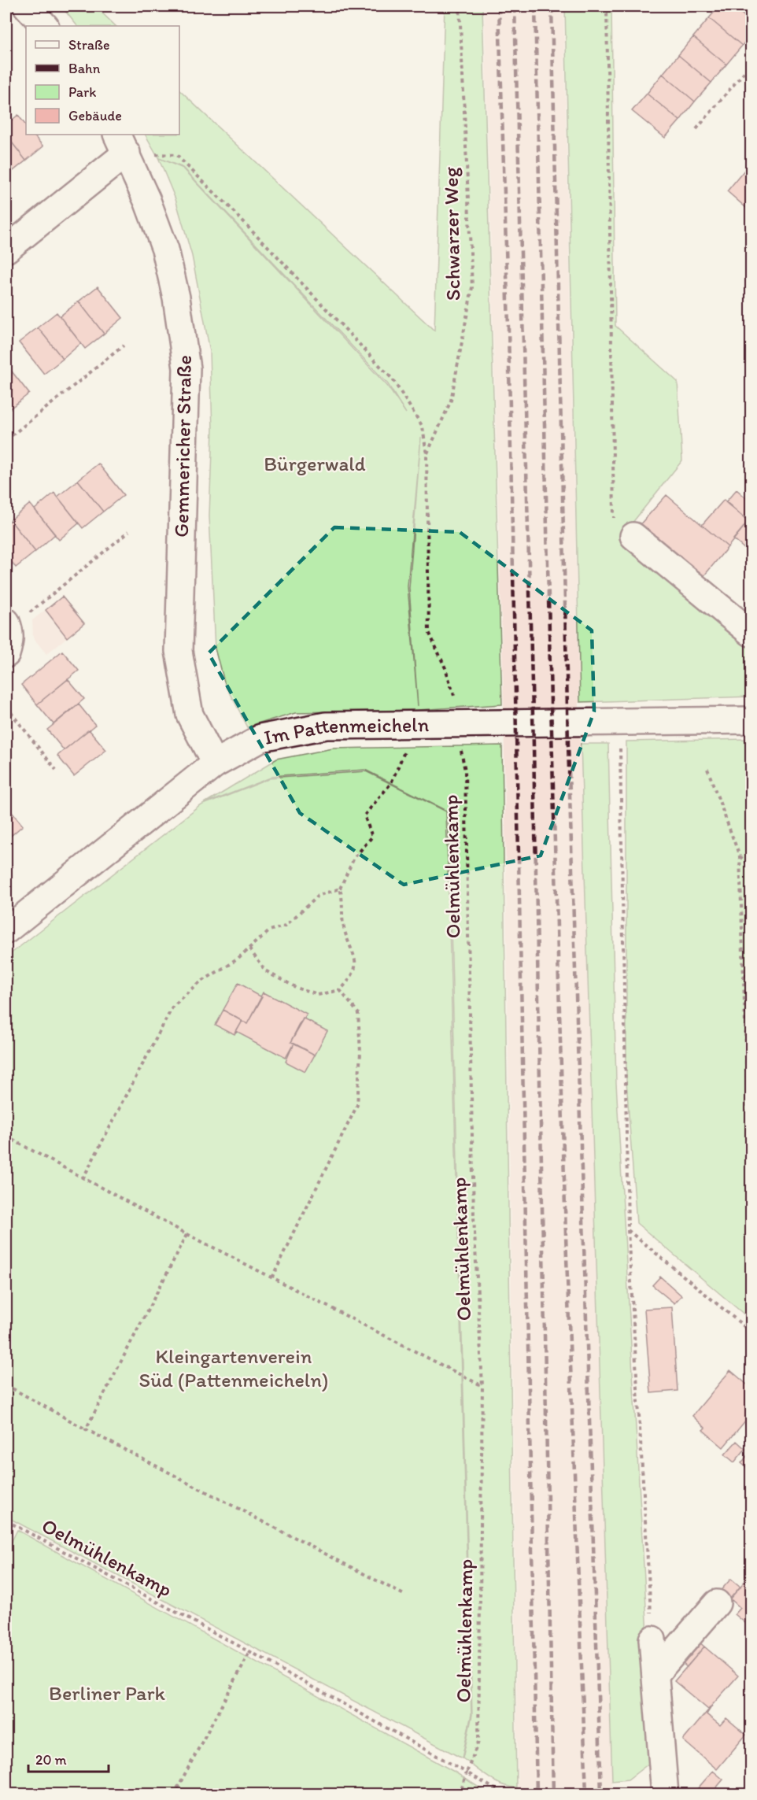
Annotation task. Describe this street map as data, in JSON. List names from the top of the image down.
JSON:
{
  "streets": {
    "street": ["Gemmericher Straße", "Im Pattenmeicheln"],
    "path": ["Schwarzer Weg", "Oelmühlenkamp"]
  },
  "crossings": [
    ["Gemmericher Straße", "Im Pattenmeicheln"],
    ["Im Pattenmeicheln", "Oelmühlenkamp"]
  ],
  "parks": ["Bürgerwald", "Kleingartenverein Süd (Pattenmeicheln)", "Berliner Park"],
  "legend": [
    "Straße",
    "Bahn",
    "Park",
    "Gebäude"
  ],
  "scale_bar": "20 m"
}
